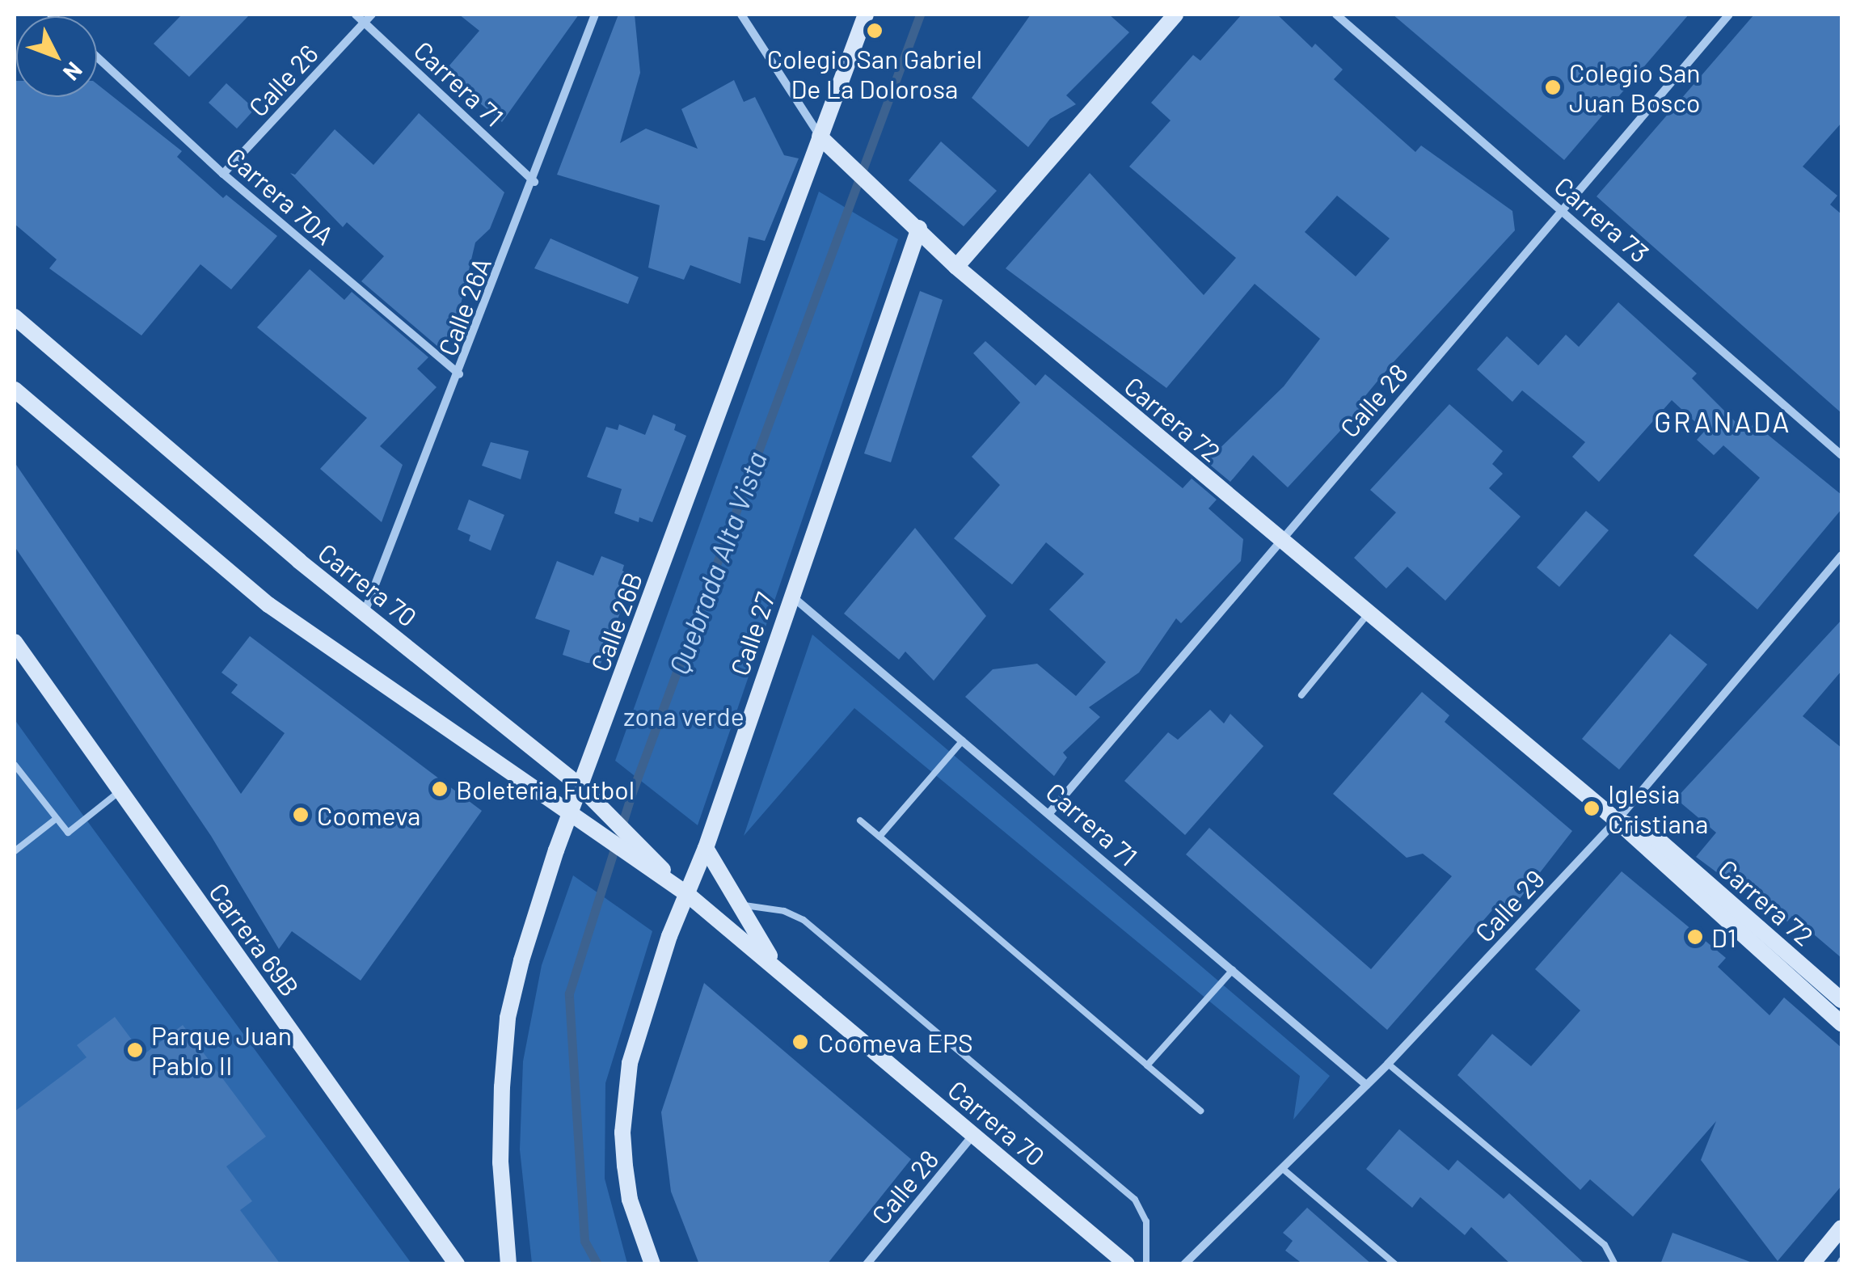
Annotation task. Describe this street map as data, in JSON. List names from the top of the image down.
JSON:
{
  "streets": {
    "street": [
      "Calle 26",
      "Carrera 71",
      "Carrera 70A",
      "Carrera 73",
      "Calle 26A",
      "Calle 28",
      "Carrera 72",
      "Carrera 70",
      "Calle 26B",
      "Calle 27",
      "Calle 29",
      "Carrera 69B"
    ]
  },
  "crossings": [
    ["Calle 26", "Carrera 71"],
    ["Calle 26", "Carrera 70A"],
    ["Carrera 71", "Calle 26A"],
    ["Carrera 71", "Calle 28"],
    ["Carrera 71", "Calle 27"],
    ["Carrera 71", "Calle 29"],
    ["Carrera 70A", "Calle 26A"],
    ["Carrera 73", "Calle 28"],
    ["Calle 26A", "Carrera 70"],
    ["Calle 28", "Carrera 72"],
    ["Calle 28", "Carrera 70"],
    ["Carrera 72", "Calle 26B"],
    ["Carrera 72", "Calle 27"],
    ["Carrera 72", "Calle 29"],
    ["Carrera 70", "Calle 26B"],
    ["Carrera 70", "Calle 27"]
  ],
  "districts": ["GRANADA"],
  "water": ["Quebrada Alta Vista"],
  "parks": ["zona verde"],
  "places": [
    "Colegio San Gabriel De La Dolorosa",
    "Colegio San Juan Bosco",
    "Boleteria Futbol",
    "Iglesia Cristiana",
    "Coomeva",
    "D1",
    "Coomeva EPS",
    "Parque Juan Pablo II"
  ],
  "north": "bottom right"
}
